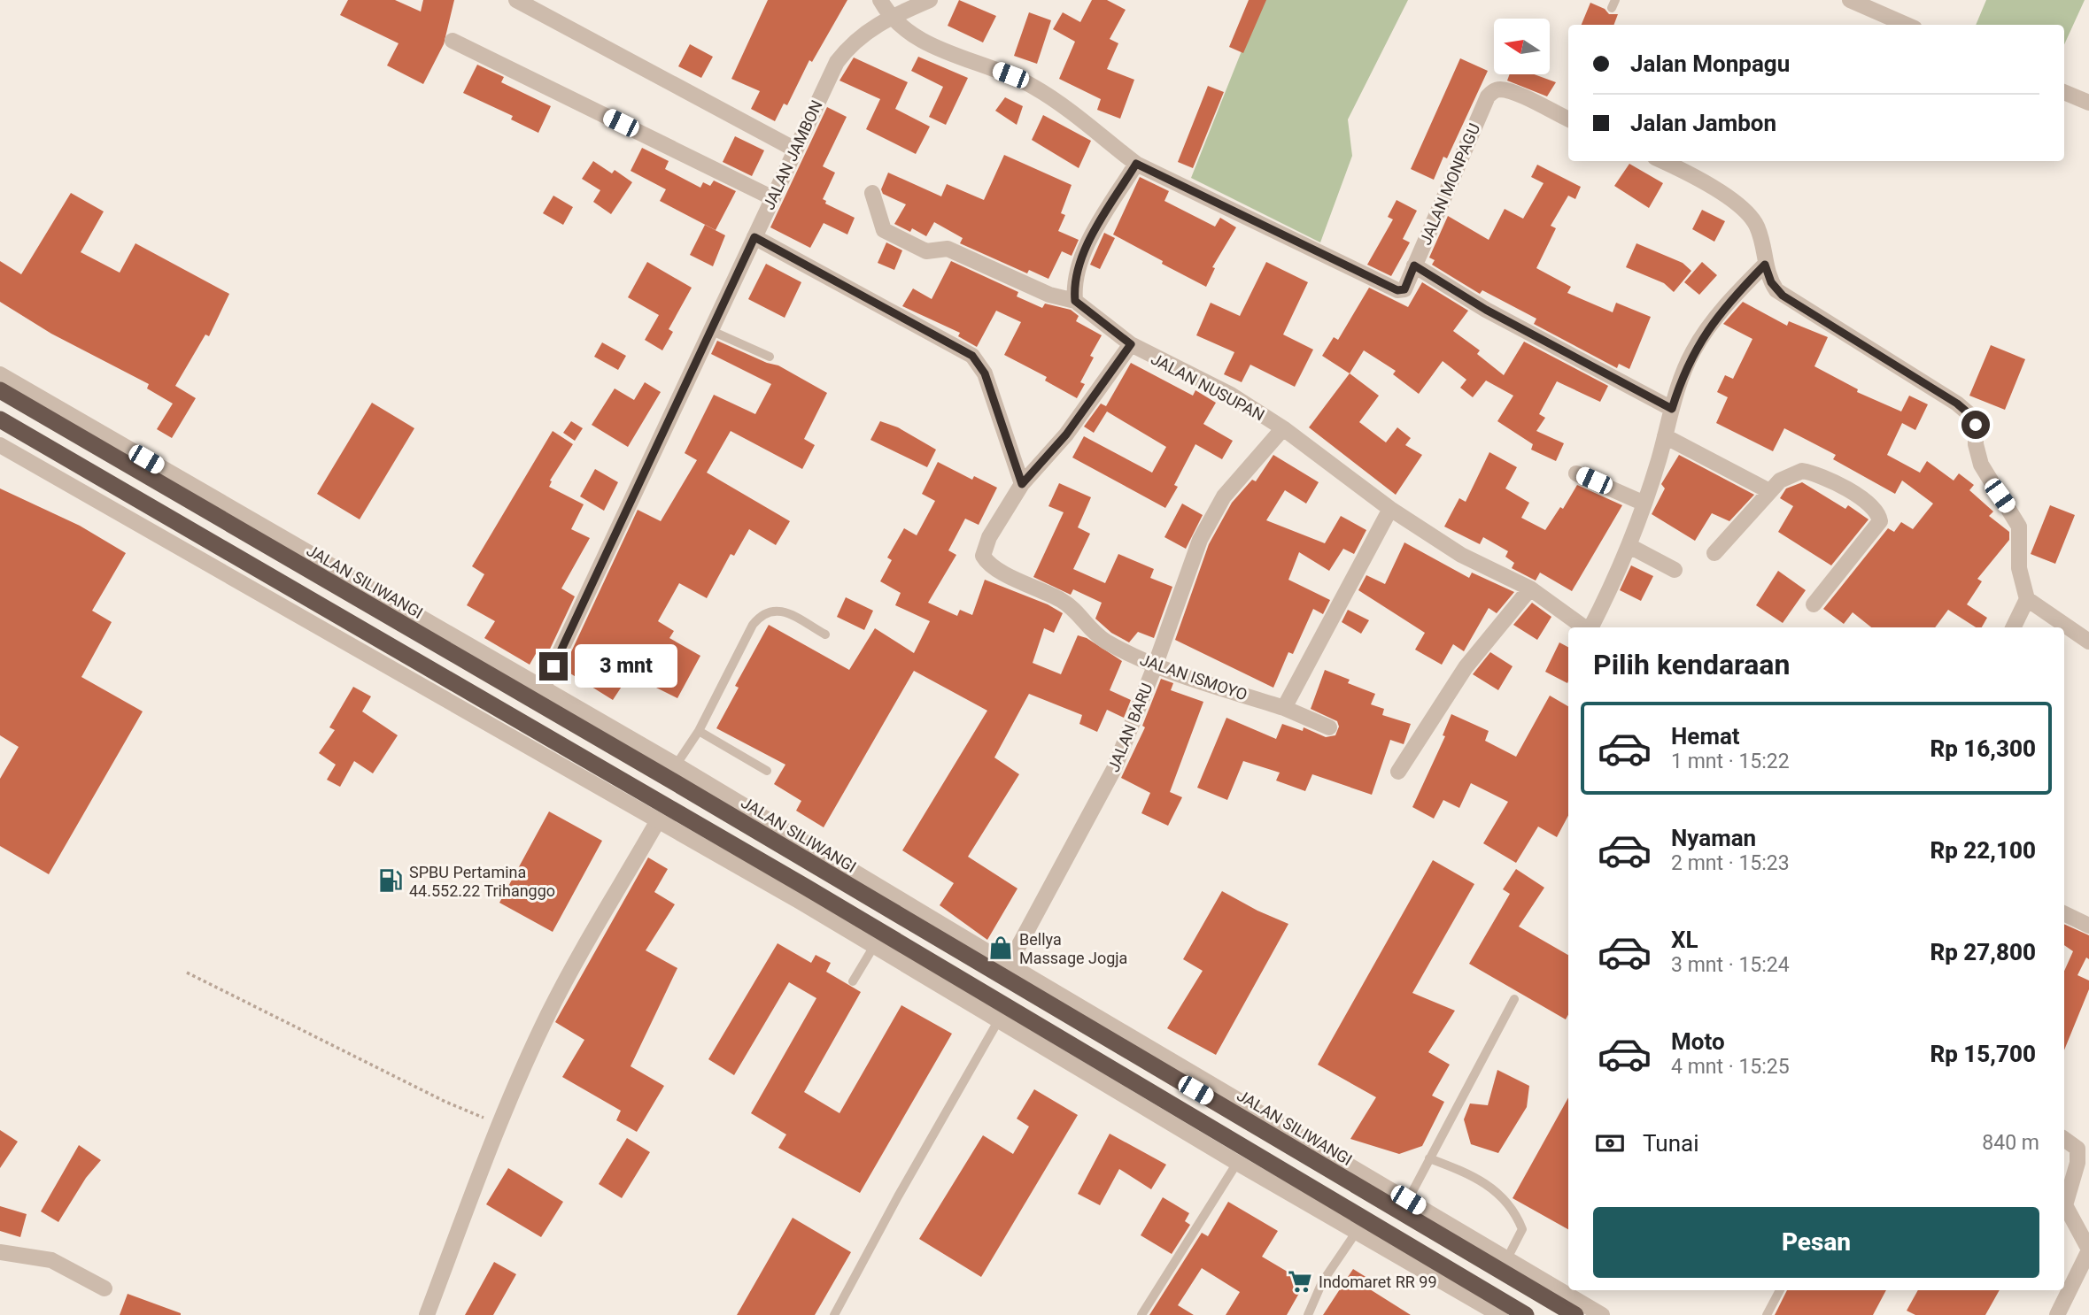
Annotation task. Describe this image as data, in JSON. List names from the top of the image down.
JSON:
{
  "streets": {
    "highway": ["JALAN SILIWANGI"],
    "street": [
      "JALAN JAMBON",
      "JALAN MONPAGU",
      "JALAN NUSUPAN",
      "JALAN ISMOYO",
      "JALAN BARU"
    ]
  },
  "crossings": [
    ["JALAN NUSUPAN", "JALAN ISMOYO"],
    ["JALAN NUSUPAN", "JALAN BARU"],
    ["JALAN ISMOYO", "JALAN BARU"]
  ],
  "places": {
    "fuel station": ["SPBU Pertamina 44.552.22 Trihanggo"],
    "shop": ["Bellya Massage Jogja"],
    "supermarket": ["Indomaret RR 99"]
  },
  "north": "left",
  "page": {
    "banner": ["Jalan Monpagu", "Jalan Jambon"],
    "heading": "Pilih kendaraan",
    "bubble": "3 mnt",
    "list": [
      {
        "name": "Hemat",
        "note": "1 mnt · 15:22",
        "value": "Rp 16,300"
      },
      {
        "name": "Nyaman",
        "note": "2 mnt · 15:23",
        "value": "Rp 22,100"
      },
      {
        "name": "XL",
        "note": "3 mnt · 15:24",
        "value": "Rp 27,800"
      },
      {
        "name": "Moto",
        "note": "4 mnt · 15:25",
        "value": "Rp 15,700"
      }
    ],
    "pay": ["Tunai", "840 m"],
    "buttons": "Pesan"
  }
}
